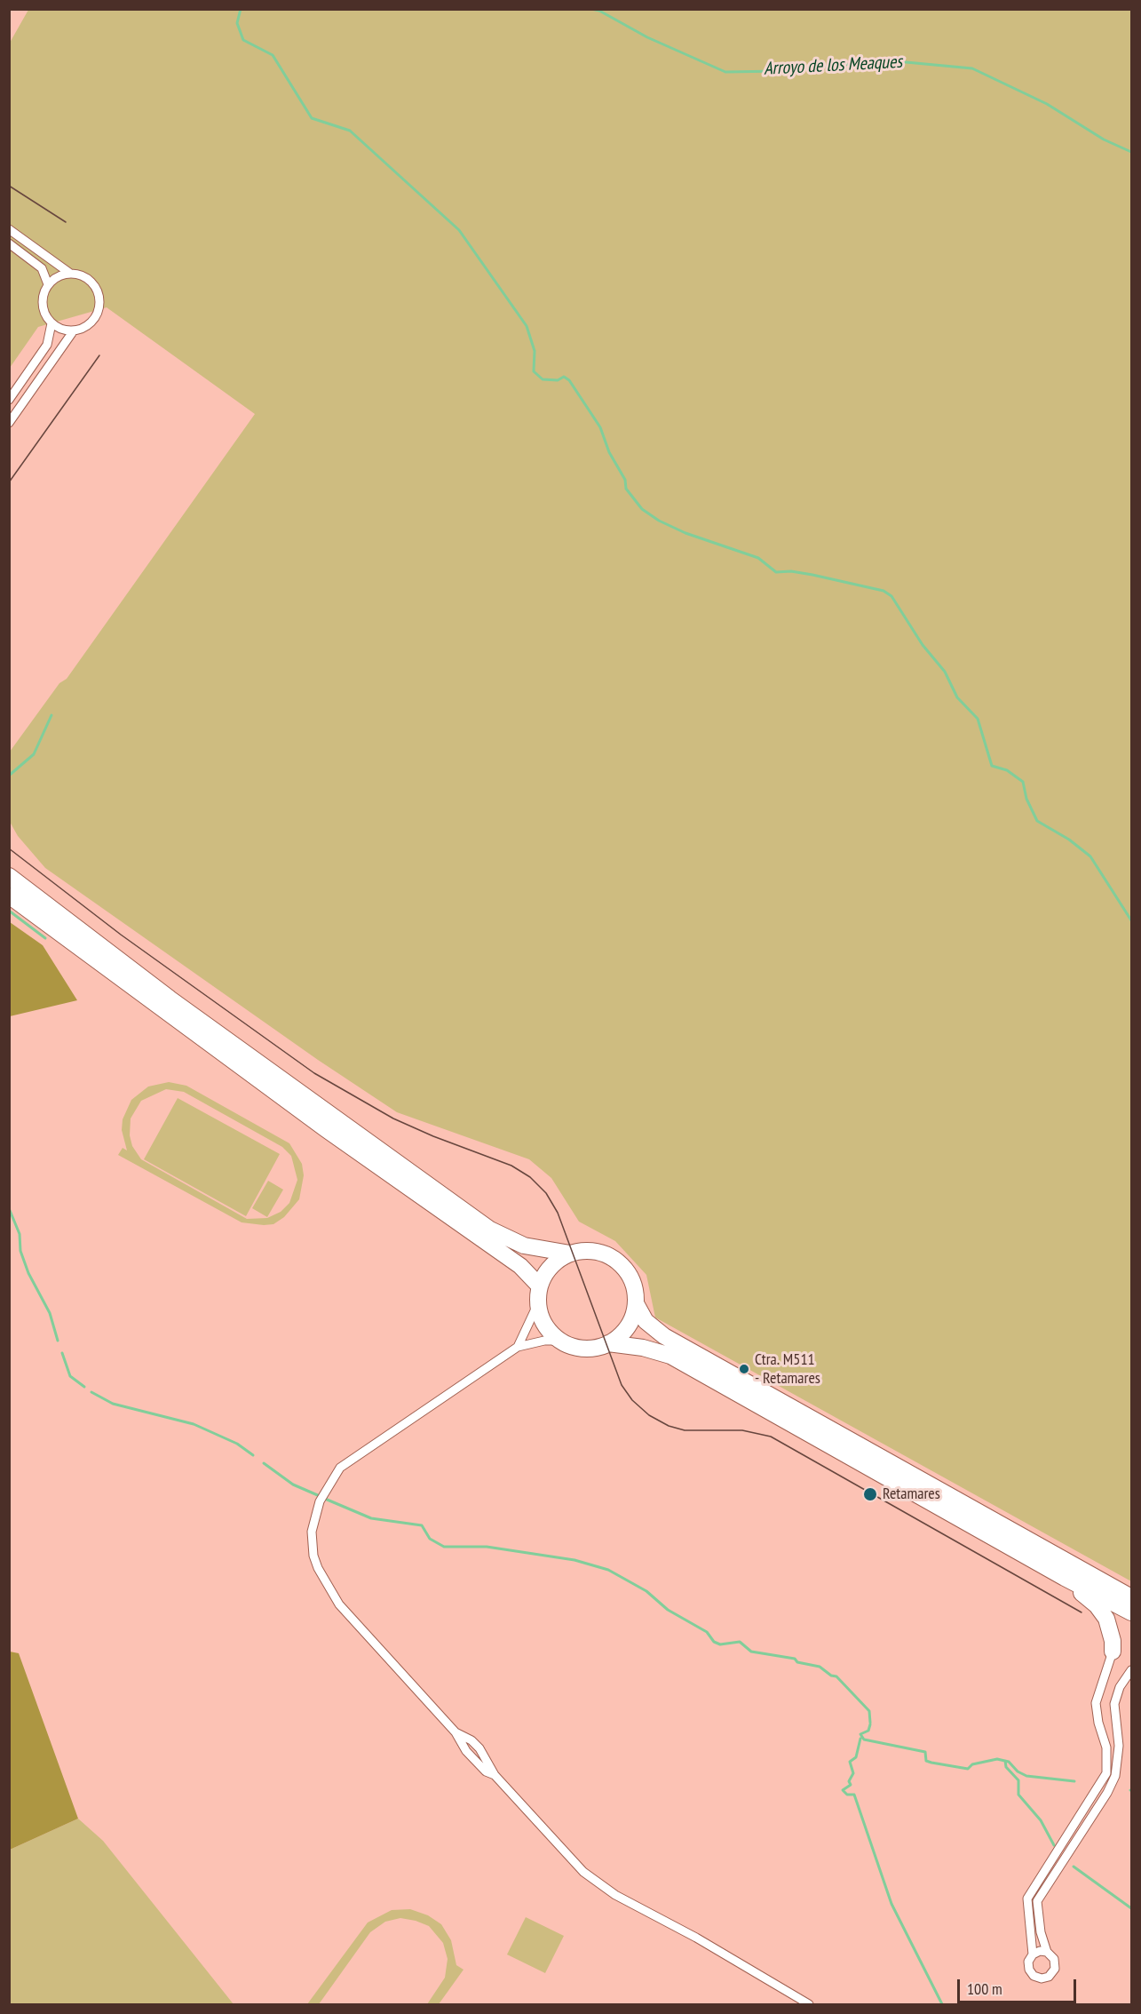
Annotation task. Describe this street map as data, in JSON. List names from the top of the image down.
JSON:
{
  "water": ["Arroyo de los Meaques"],
  "places": ["Ctra. M511 - Retamares", "Retamares"],
  "scale_bar": "100 m"
}
